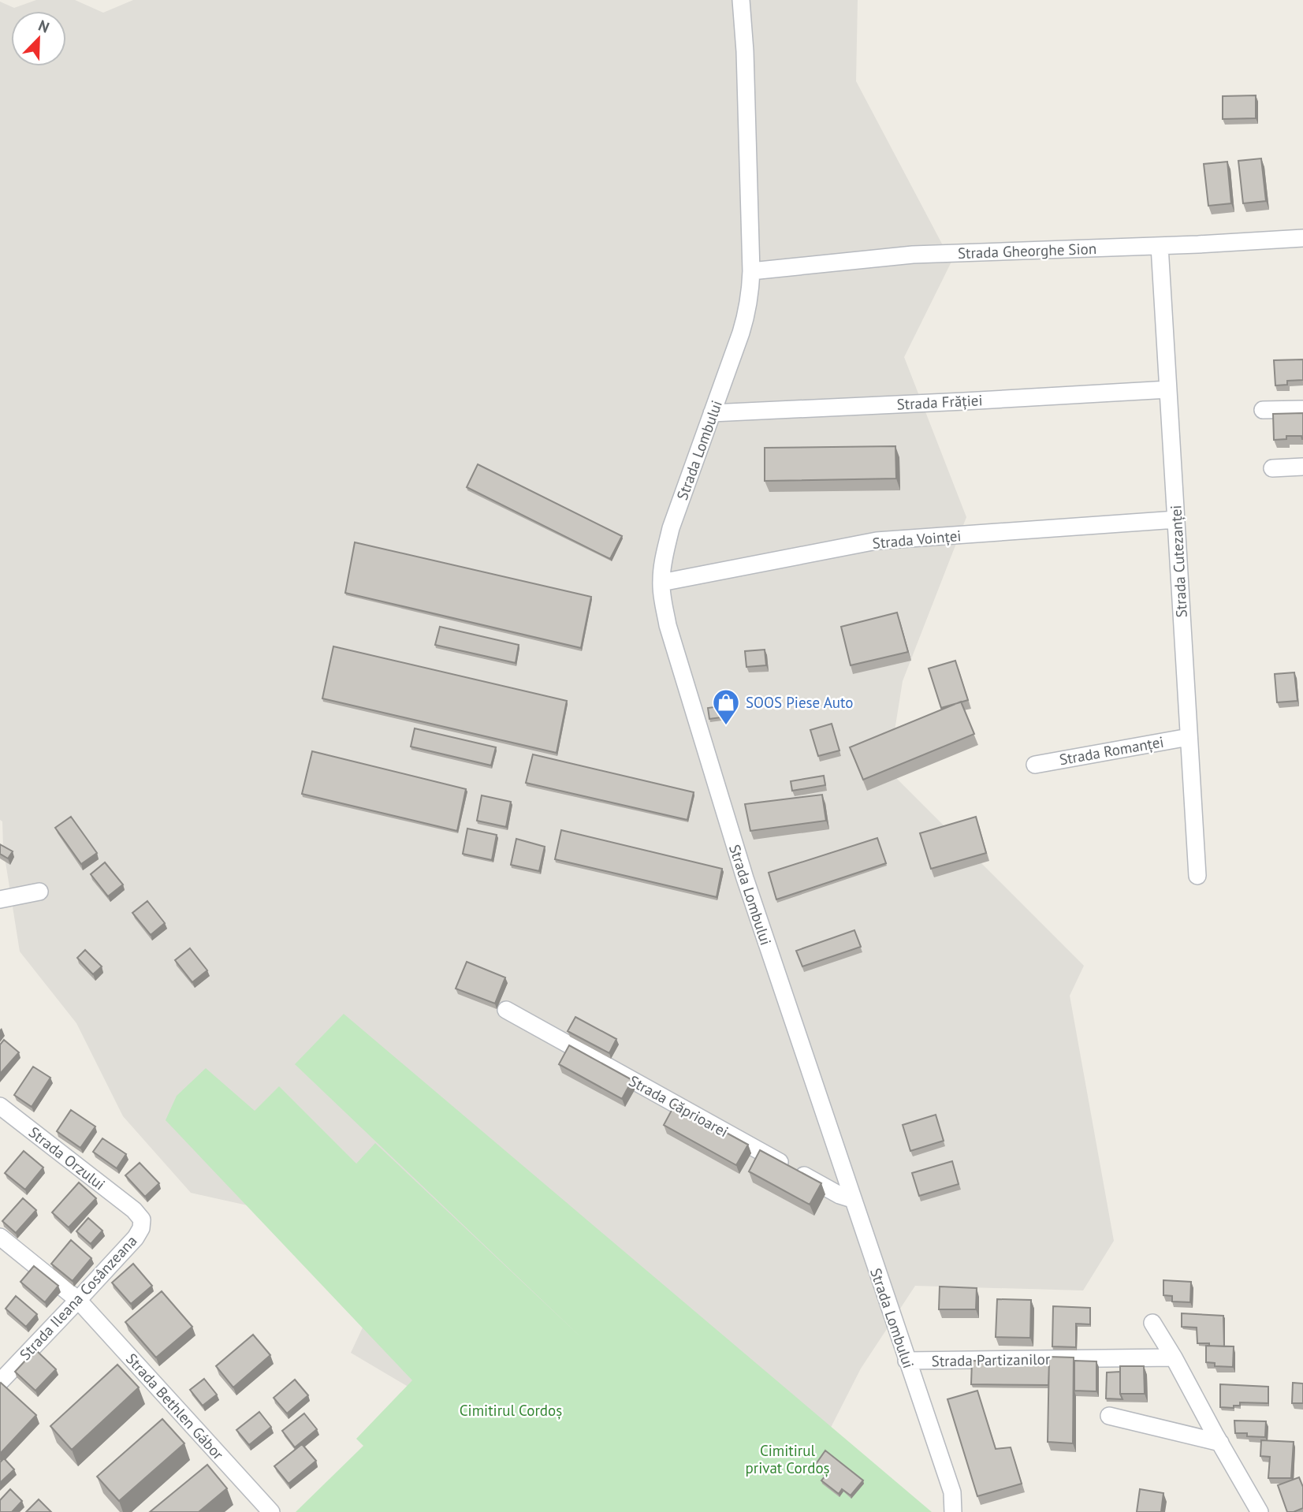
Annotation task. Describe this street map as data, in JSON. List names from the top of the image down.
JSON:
{
  "streets": {
    "street": [
      "Strada Gheorghe Sion",
      "Strada Frăției",
      "Strada Lombului",
      "Strada Voinței",
      "Strada Cutezanței",
      "Strada Romanței",
      "Strada Căprioarei",
      "Strada Orzului",
      "Strada Ileana Cosânzeana",
      "Strada Partizanilor",
      "Strada Bethlen Gábor"
    ]
  },
  "crossings": [
    ["Strada Gheorghe Sion", "Strada Lombului"],
    ["Strada Gheorghe Sion", "Strada Cutezanței"],
    ["Strada Frăției", "Strada Lombului"],
    ["Strada Frăției", "Strada Cutezanței"],
    ["Strada Lombului", "Strada Voinței"],
    ["Strada Lombului", "Strada Căprioarei"],
    ["Strada Lombului", "Strada Partizanilor"],
    ["Strada Voinței", "Strada Cutezanței"],
    ["Strada Cutezanței", "Strada Romanței"],
    ["Strada Orzului", "Strada Ileana Cosânzeana"],
    ["Strada Ileana Cosânzeana", "Strada Bethlen Gábor"]
  ],
  "parks": ["Cimitirul Cordoș", "Cimitirul privat Cordoș"],
  "places": {
    "shop": ["SOOS Piese Auto"]
  },
  "north": "top right"
}
